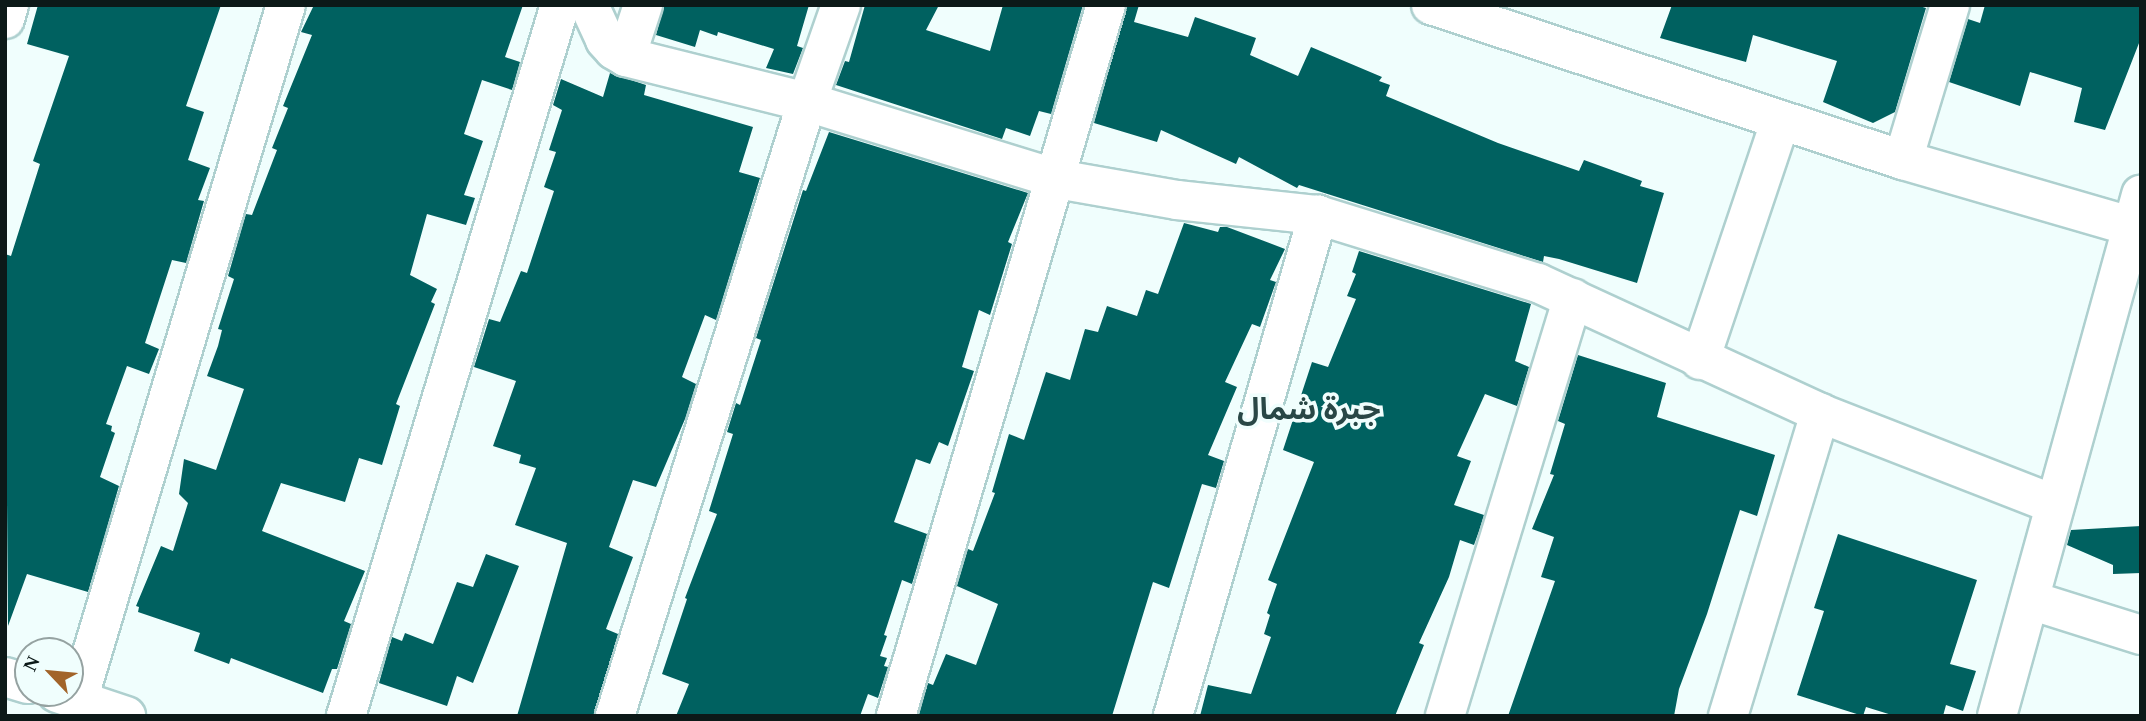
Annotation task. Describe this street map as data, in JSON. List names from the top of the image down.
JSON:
{
  "districts": ["جبرة شمال"],
  "north": "top left"
}
